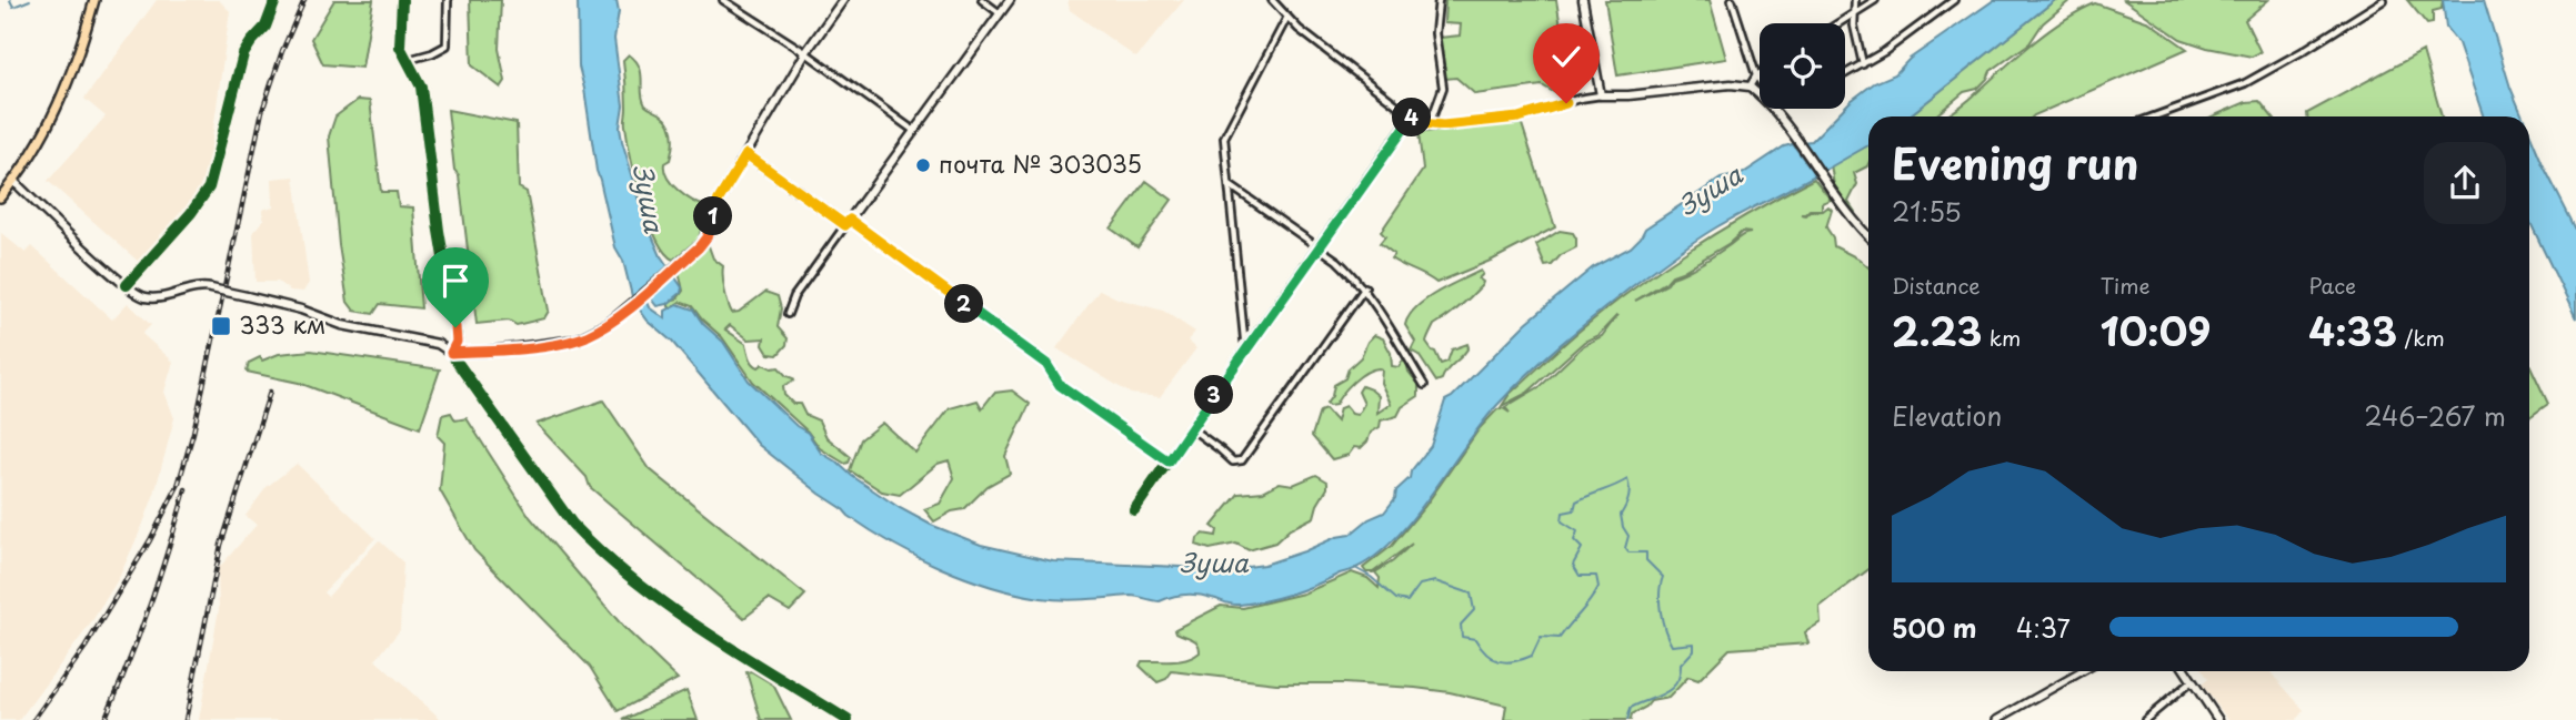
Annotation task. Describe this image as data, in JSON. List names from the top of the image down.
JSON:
{
  "water": ["Зуша"],
  "places": {
    "other": ["почта № 303035"],
    "transit": ["333 км"]
  },
  "page": {
    "pins": [
      "4",
      "1",
      "2",
      "3"
    ],
    "heading": ["Evening run", "21:55"],
    "stats": [
      ["Distance", "2.23 km"],
      ["Time", "10:09"],
      ["Pace", "4:33 /km"]
    ],
    "chart": ["Elevation", "246–267 m"],
    "list": [
      {
        "name": "500 m",
        "note": "4:37"
      }
    ]
  }
}
